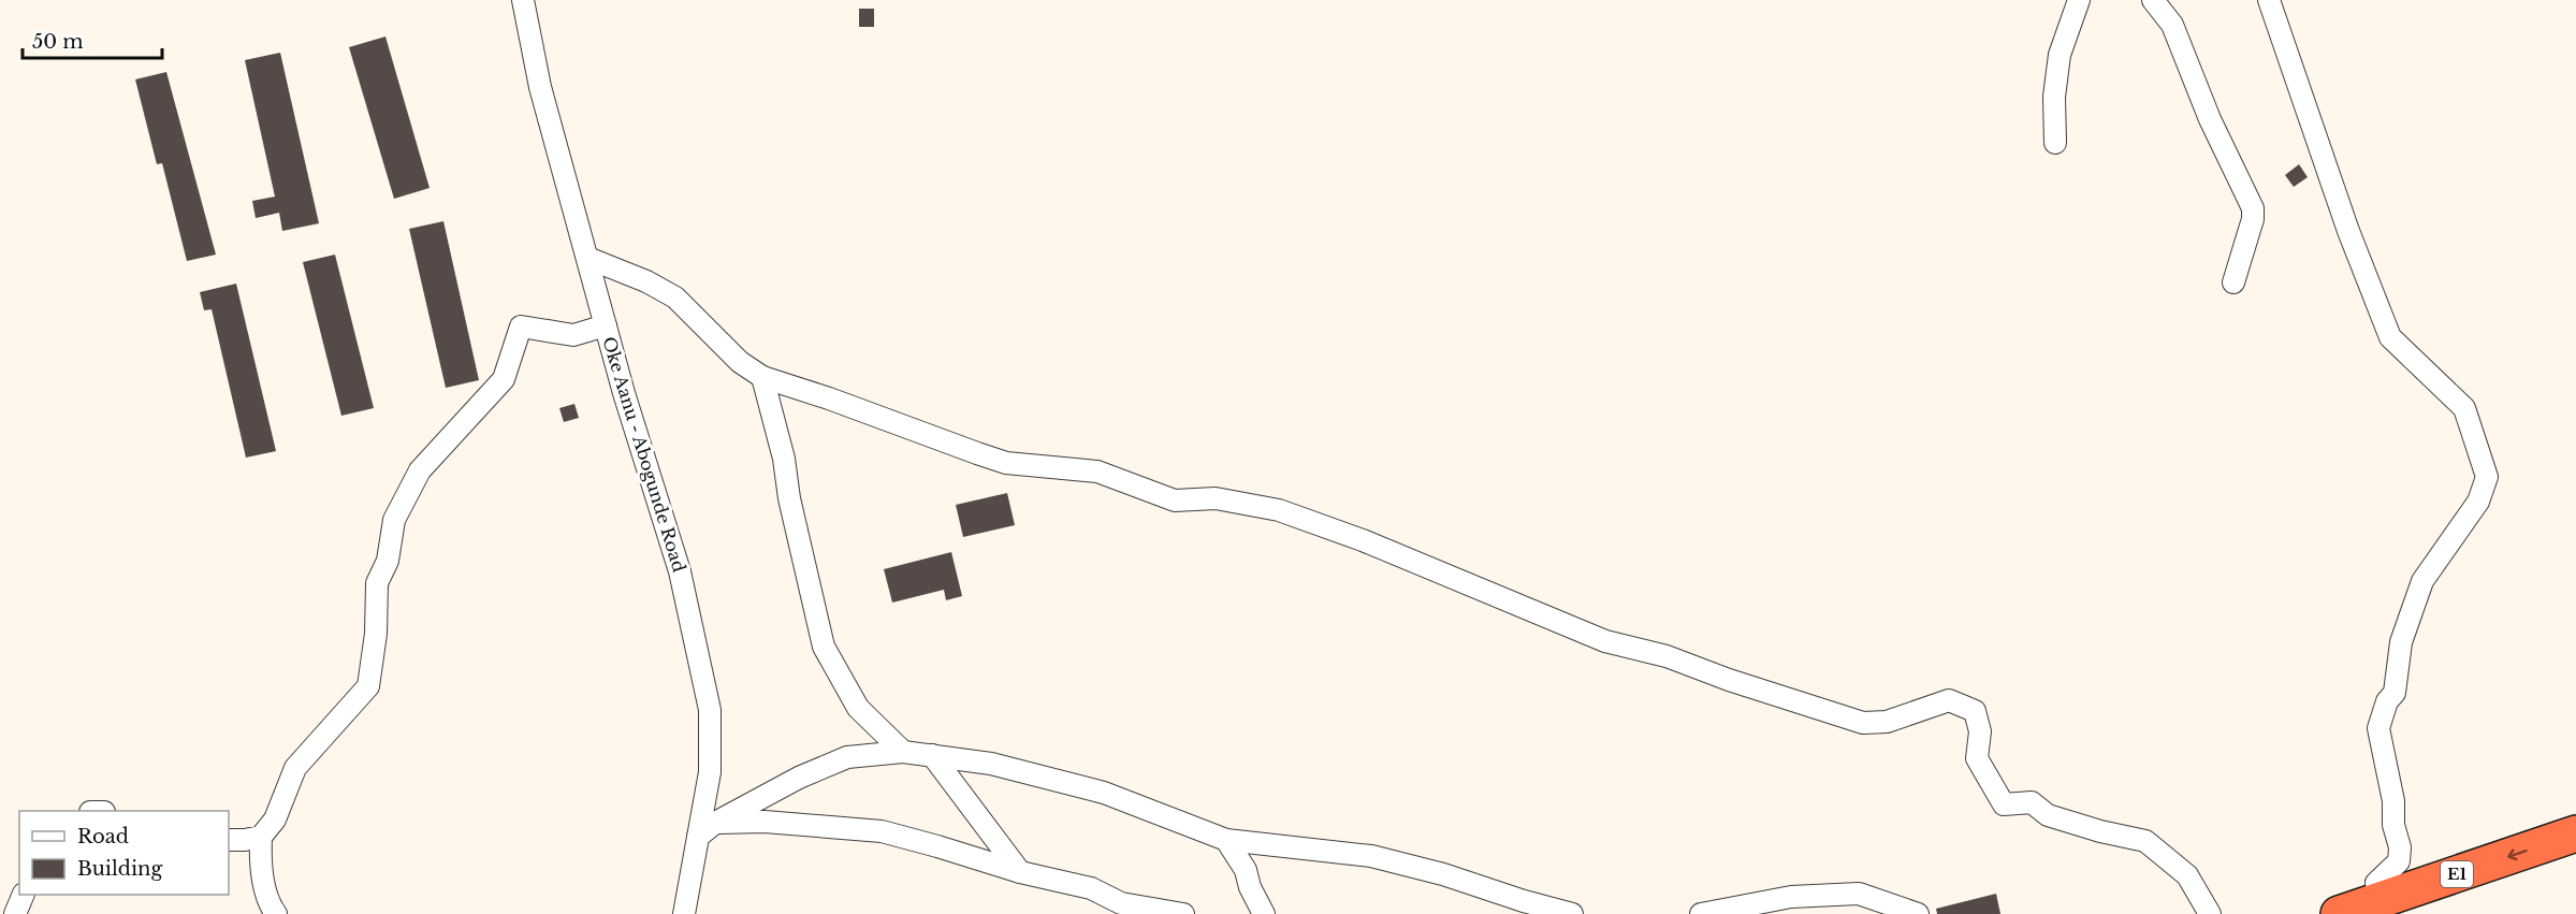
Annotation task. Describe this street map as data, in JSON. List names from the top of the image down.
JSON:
{
  "streets": {
    "highway": ["E1"],
    "street": ["Oke Aanu - Abogunde Road"]
  },
  "legend": ["Road", "Building"],
  "scale_bar": "50 m"
}
